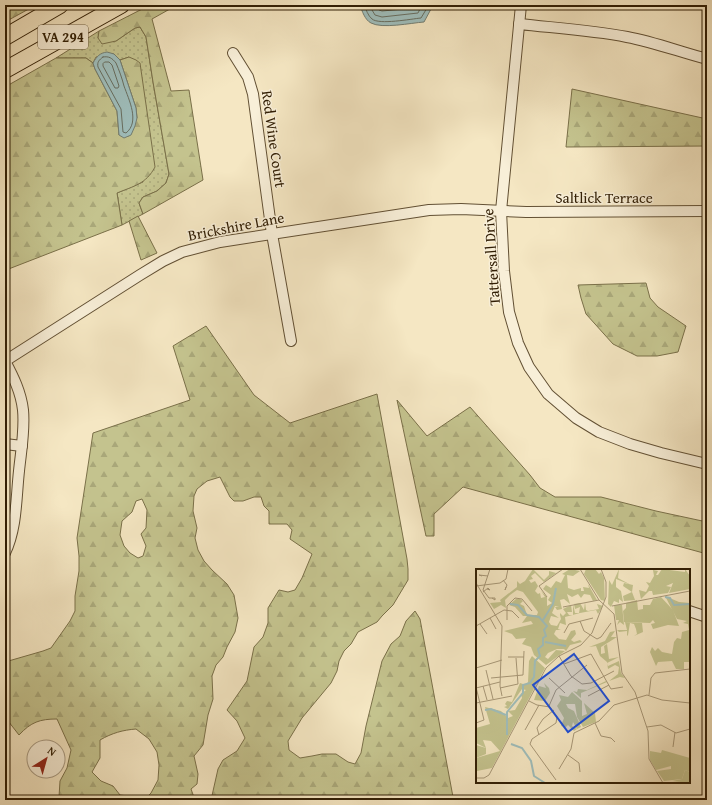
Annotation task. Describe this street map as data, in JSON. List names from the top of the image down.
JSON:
{
  "streets": {
    "highway": ["VA 294"],
    "street": [
      "Red Wine Court",
      "Saltlick Terrace",
      "Brickshire Lane",
      "Tattersall Drive"
    ]
  },
  "crossings": [
    ["Red Wine Court", "Brickshire Lane"],
    ["Saltlick Terrace", "Brickshire Lane"],
    ["Saltlick Terrace", "Tattersall Drive"],
    ["Brickshire Lane", "Tattersall Drive"]
  ],
  "north": "top right"
}
